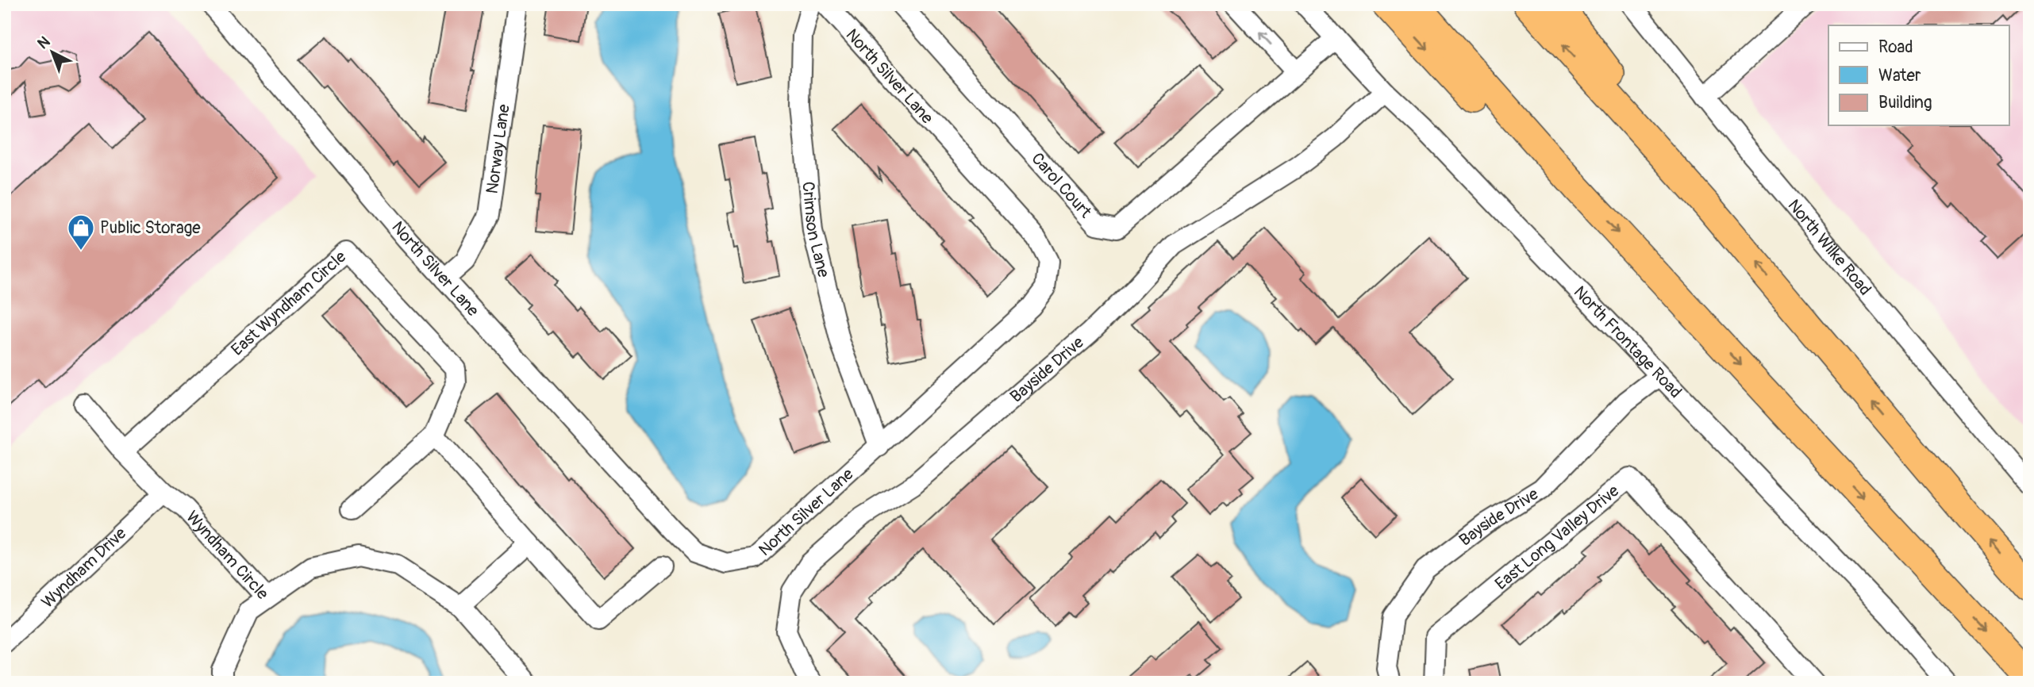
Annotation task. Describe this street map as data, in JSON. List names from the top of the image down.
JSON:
{
  "streets": {
    "street": [
      "North Silver Lane",
      "Norway Lane",
      "Carol Court",
      "Crimson Lane",
      "North Wilke Road",
      "East Wyndham Circle",
      "North Frontage Road",
      "Bayside Drive",
      "East Long Valley Drive",
      "Wyndham Circle",
      "Wyndham Drive"
    ]
  },
  "crossings": [
    ["North Silver Lane", "Norway Lane"],
    ["North Silver Lane", "Crimson Lane"],
    ["Carol Court", "North Frontage Road"],
    ["East Wyndham Circle", "Wyndham Circle"],
    ["North Frontage Road", "Bayside Drive"],
    ["Wyndham Circle", "Wyndham Drive"]
  ],
  "places": {
    "shop": ["Public Storage"]
  },
  "legend": ["Road", "Water", "Building"],
  "north": "top left"
}
